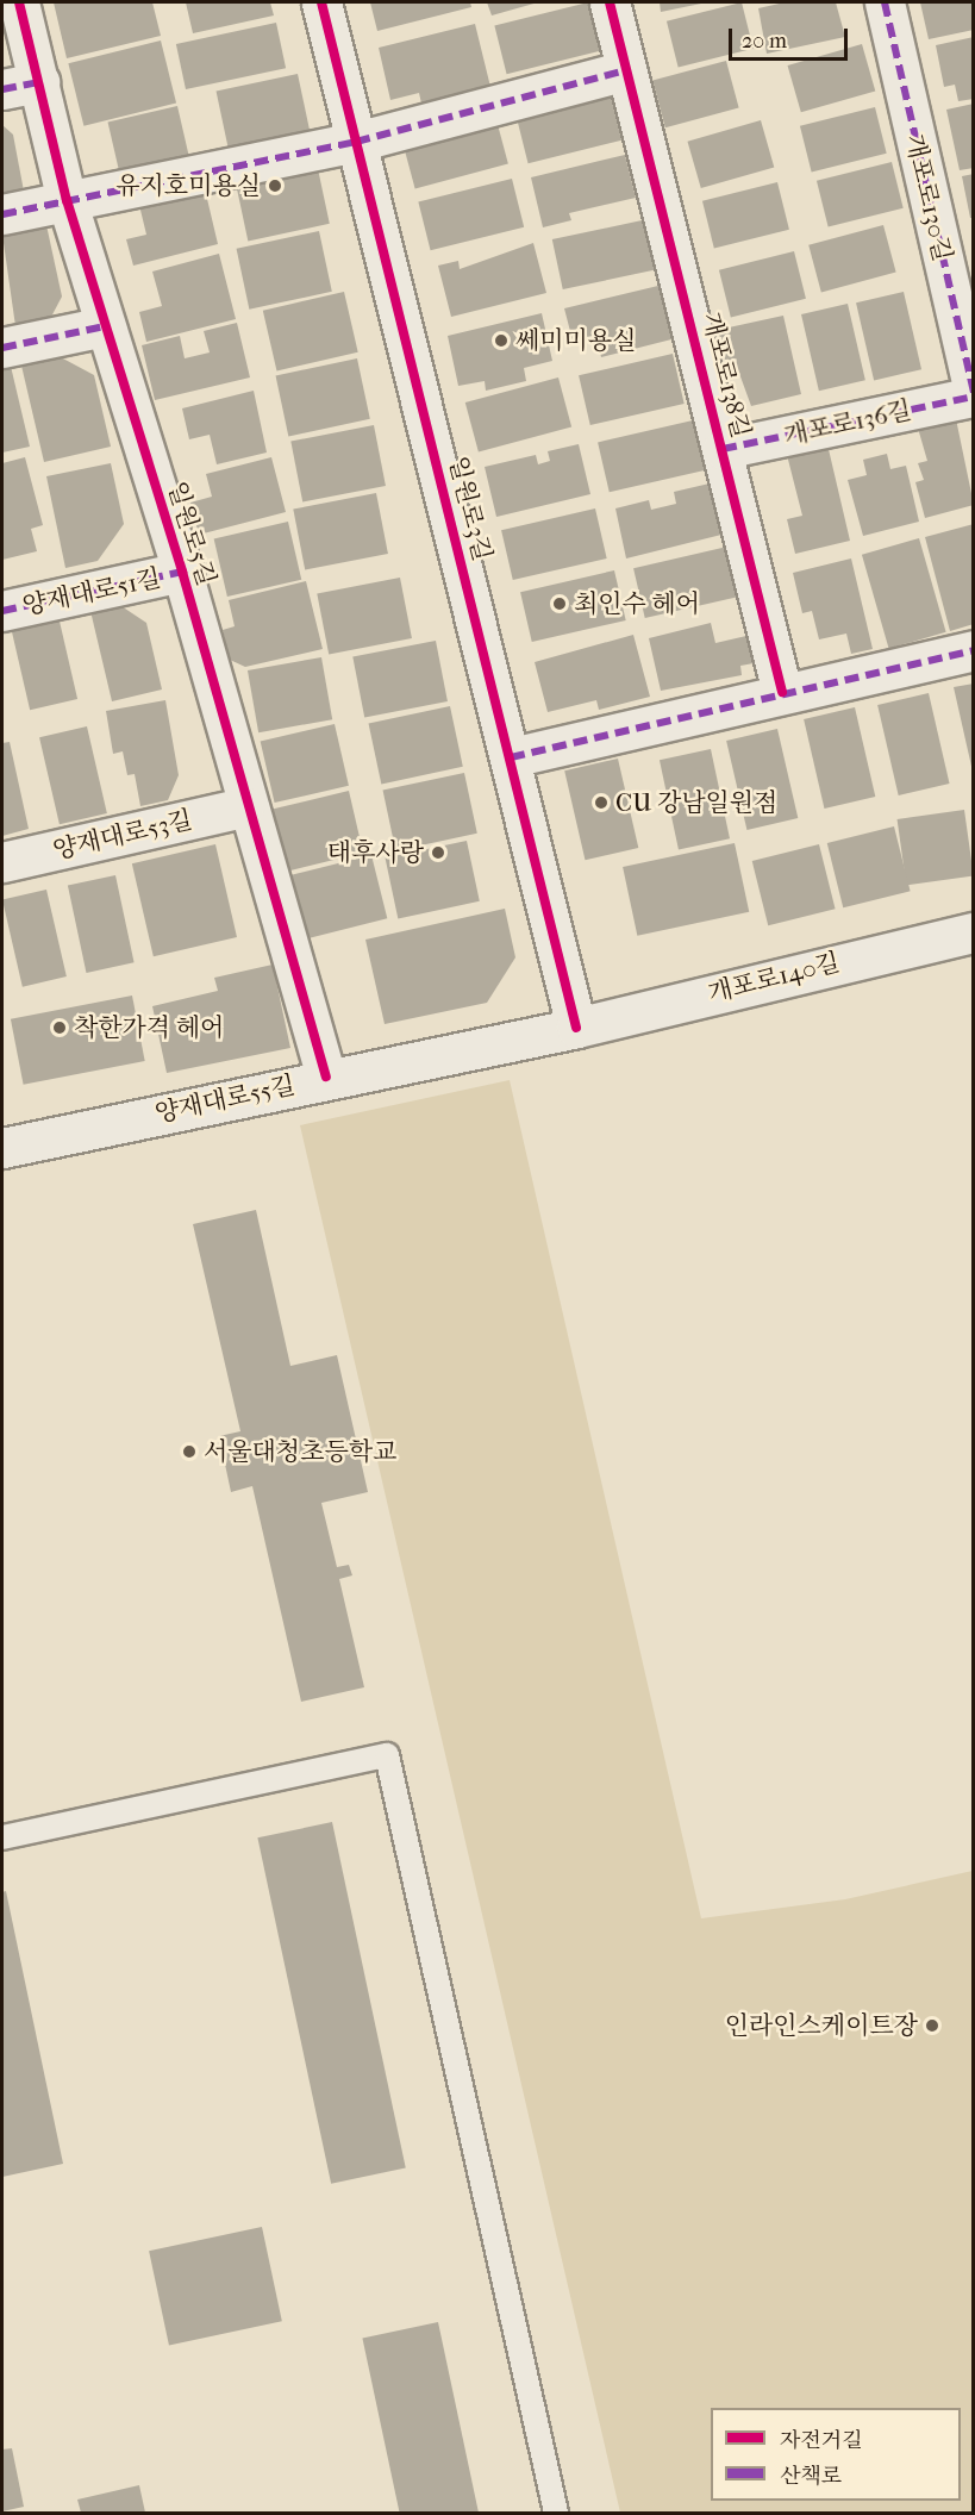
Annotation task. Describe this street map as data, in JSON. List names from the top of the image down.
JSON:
{
  "streets": {
    "street": [
      "개포로130길",
      "개포로138길",
      "개포로136길",
      "일원로3길",
      "일원로5길",
      "양재대로51길",
      "양재대로53길",
      "개포로140길",
      "양재대로55길"
    ]
  },
  "crossings": [
    ["개포로130길", "개포로136길"],
    ["개포로138길", "개포로136길"],
    ["일원로3길", "개포로140길"],
    ["일원로3길", "양재대로55길"],
    ["일원로5길", "양재대로51길"],
    ["일원로5길", "양재대로53길"],
    ["일원로5길", "양재대로55길"],
    ["개포로140길", "양재대로55길"]
  ],
  "places": [
    "유지호미용실",
    "쎄미미용실",
    "최인수 헤어",
    "CU 강남일원점",
    "태후사랑",
    "착한가격 헤어",
    "서울대청초등학교",
    "인라인스케이트장"
  ],
  "legend": ["자전거길", "산책로"],
  "scale_bar": "20 m"
}
